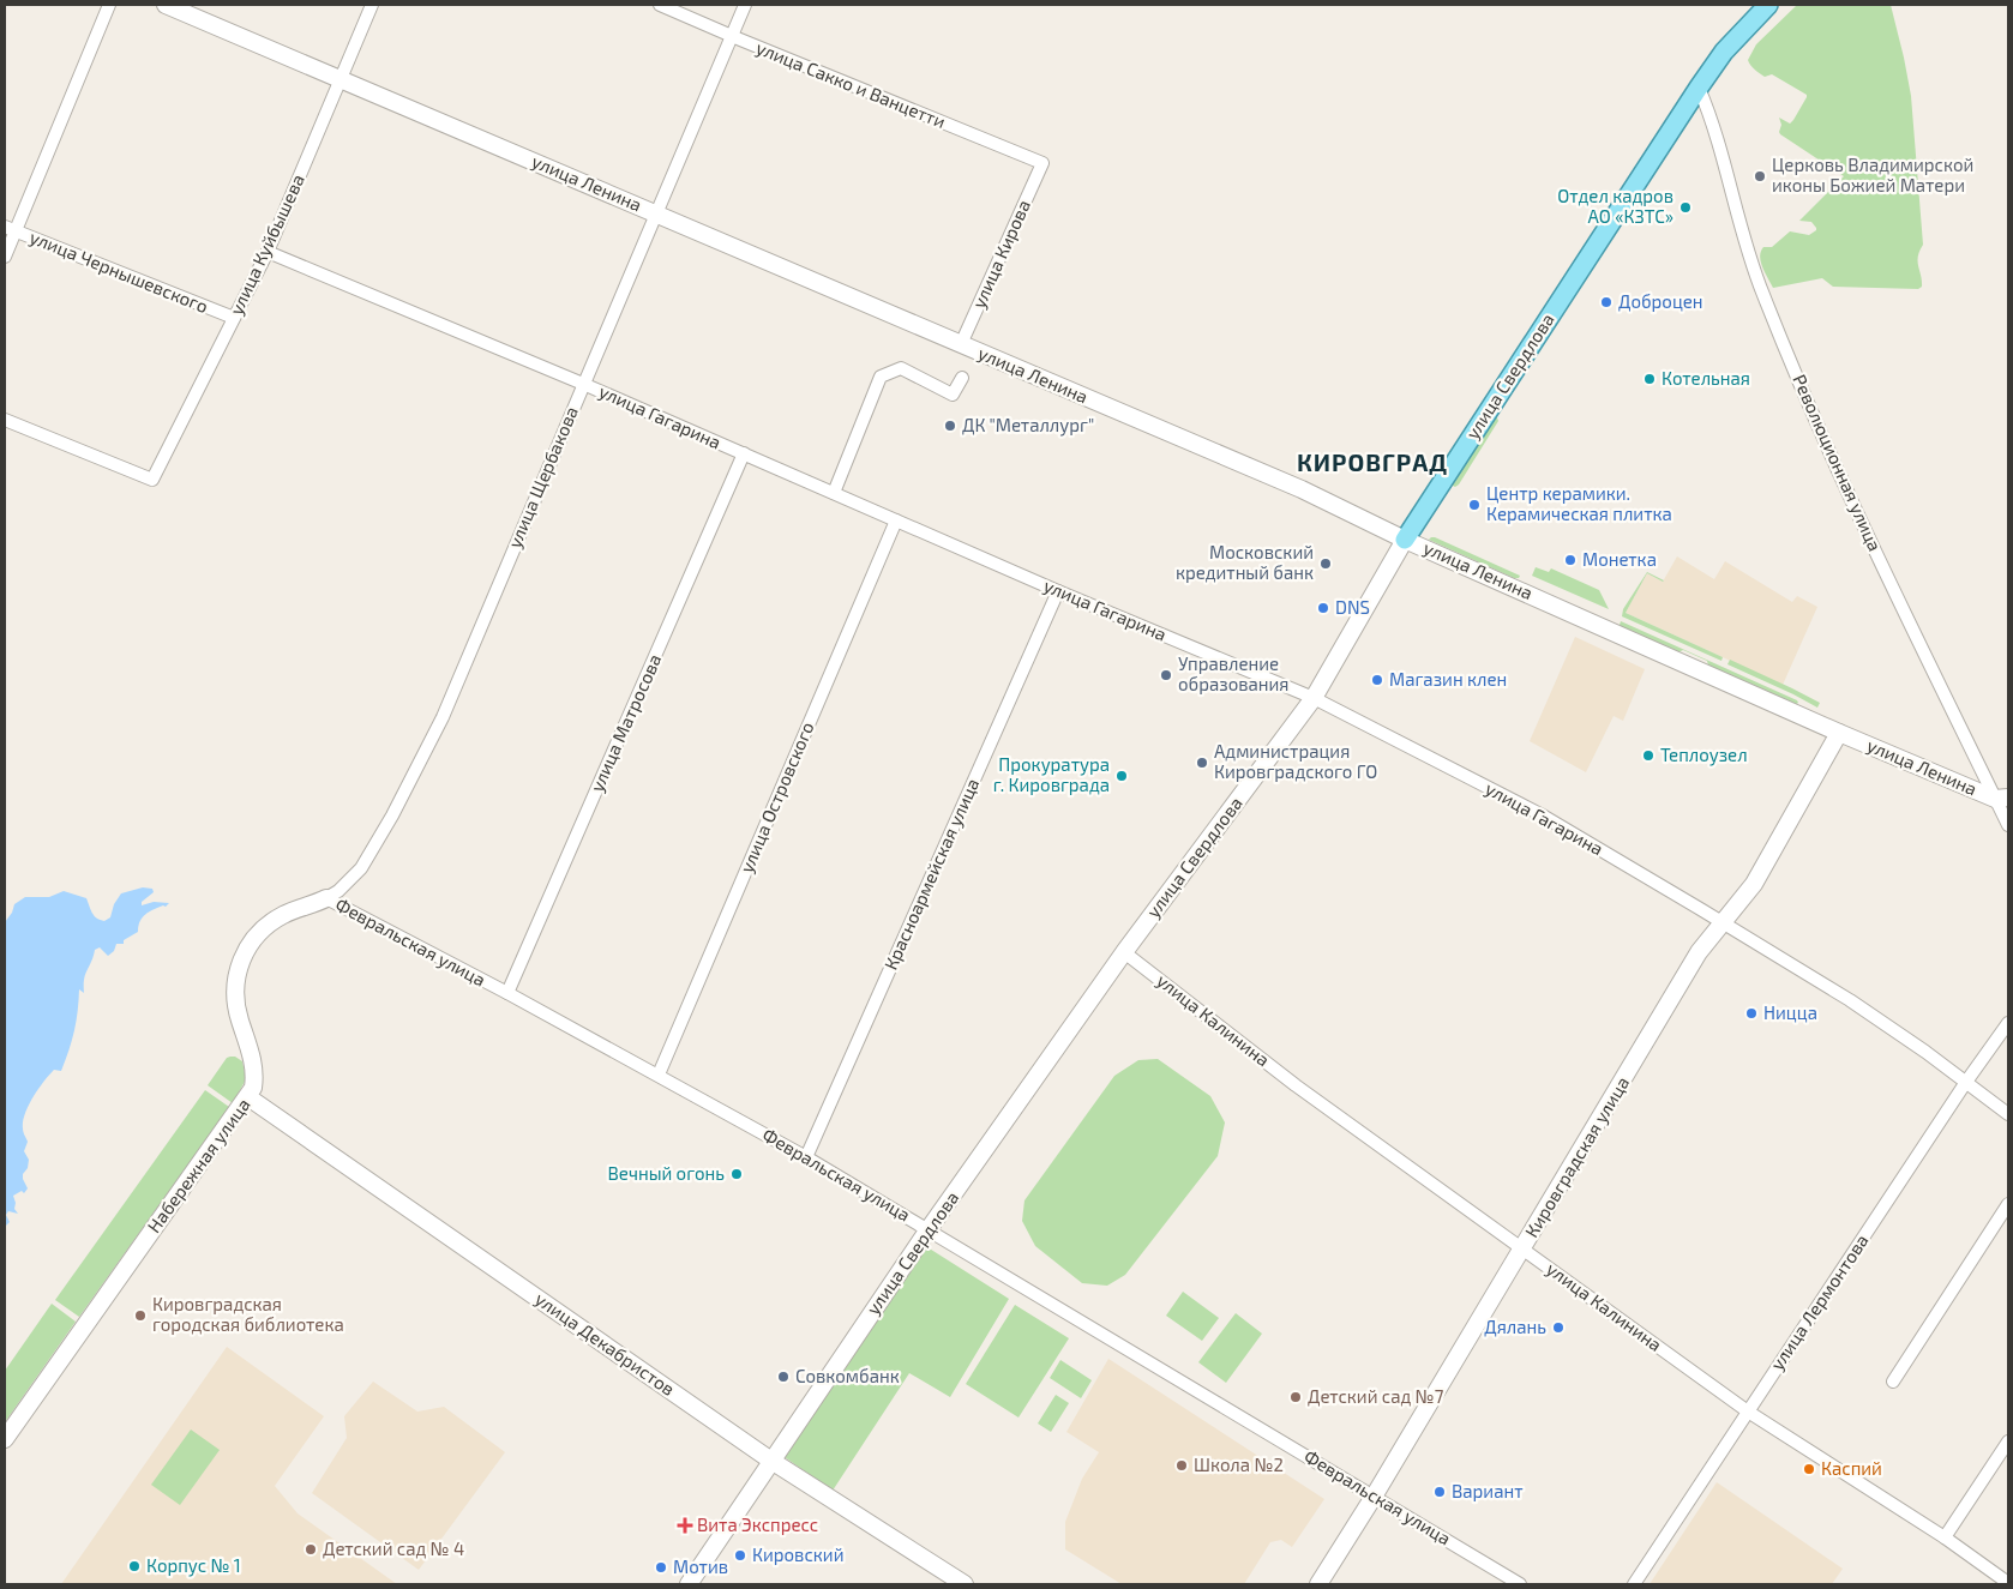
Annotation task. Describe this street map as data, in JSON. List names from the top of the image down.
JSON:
{
  "streets": {
    "main road": [
      "улица Ленина",
      "улица Свердлова",
      "Кировградская улица",
      "Набережная улица",
      "улица Декабристов"
    ],
    "street": [
      "улица Сакко и Ванцетти",
      "улица Куйбышева",
      "улица Кирова",
      "улица Чернышевского",
      "улица Гагарина",
      "Революционная улица",
      "улица Щербакова",
      "улица Матросова",
      "улица Островского",
      "Красноармейская улица",
      "Февральская улица",
      "улица Калинина",
      "улица Лермонтова"
    ]
  },
  "crossings": [
    ["улица Сакко и Ванцетти", "улица Кирова"],
    ["улица Сакко и Ванцетти", "улица Щербакова"],
    ["улица Ленина", "улица Куйбышева"],
    ["улица Ленина", "улица Кирова"],
    ["улица Ленина", "улица Свердлова"],
    ["улица Ленина", "Революционная улица"],
    ["улица Ленина", "улица Щербакова"],
    ["улица Ленина", "Кировградская улица"],
    ["улица Куйбышева", "улица Чернышевского"],
    ["улица Куйбышева", "улица Гагарина"],
    ["улица Свердлова", "улица Гагарина"],
    ["улица Свердлова", "Революционная улица"],
    ["улица Свердлова", "Февральская улица"],
    ["улица Свердлова", "улица Калинина"],
    ["улица Свердлова", "улица Декабристов"],
    ["улица Гагарина", "улица Щербакова"],
    ["улица Гагарина", "улица Матросова"],
    ["улица Гагарина", "улица Островского"],
    ["улица Гагарина", "Красноармейская улица"],
    ["улица Гагарина", "Кировградская улица"],
    ["улица Гагарина", "улица Лермонтова"],
    ["улица Щербакова", "Февральская улица"],
    ["улица Щербакова", "Набережная улица"],
    ["улица Матросова", "Февральская улица"],
    ["улица Островского", "Февральская улица"],
    ["Красноармейская улица", "Февральская улица"],
    ["Февральская улица", "Кировградская улица"],
    ["Февральская улица", "Набережная улица"],
    ["улица Калинина", "Кировградская улица"],
    ["улица Калинина", "улица Лермонтова"],
    ["Набережная улица", "улица Декабристов"]
  ],
  "districts": ["КИРОВГРАД"],
  "places": {
    "other": [
      "Церковь Владимирской иконы Божией Матери",
      "Отдел кадров АО «КЗТС»",
      "Доброцен",
      "Котельная",
      "ДК \"Металлург\"",
      "Центр керамики. Керамическая плитка",
      "Монетка",
      "Московский кредитный банк",
      "DNS",
      "Управление образования",
      "Магазин клен",
      "Теплоузел",
      "Администрация Кировградского ГО",
      "Прокуратура г. Кировграда",
      "Ницца",
      "Вечный огонь",
      "Кировградская городская библиотека",
      "Дялань",
      "Совкомбанк",
      "Детский сад №7",
      "Школа №2",
      "Каспий",
      "Вариант",
      "Детский сад № 4",
      "Кировский",
      "Корпус № 1",
      "Мотив"
    ],
    "health": ["Вита Экспресс"]
  }
}
